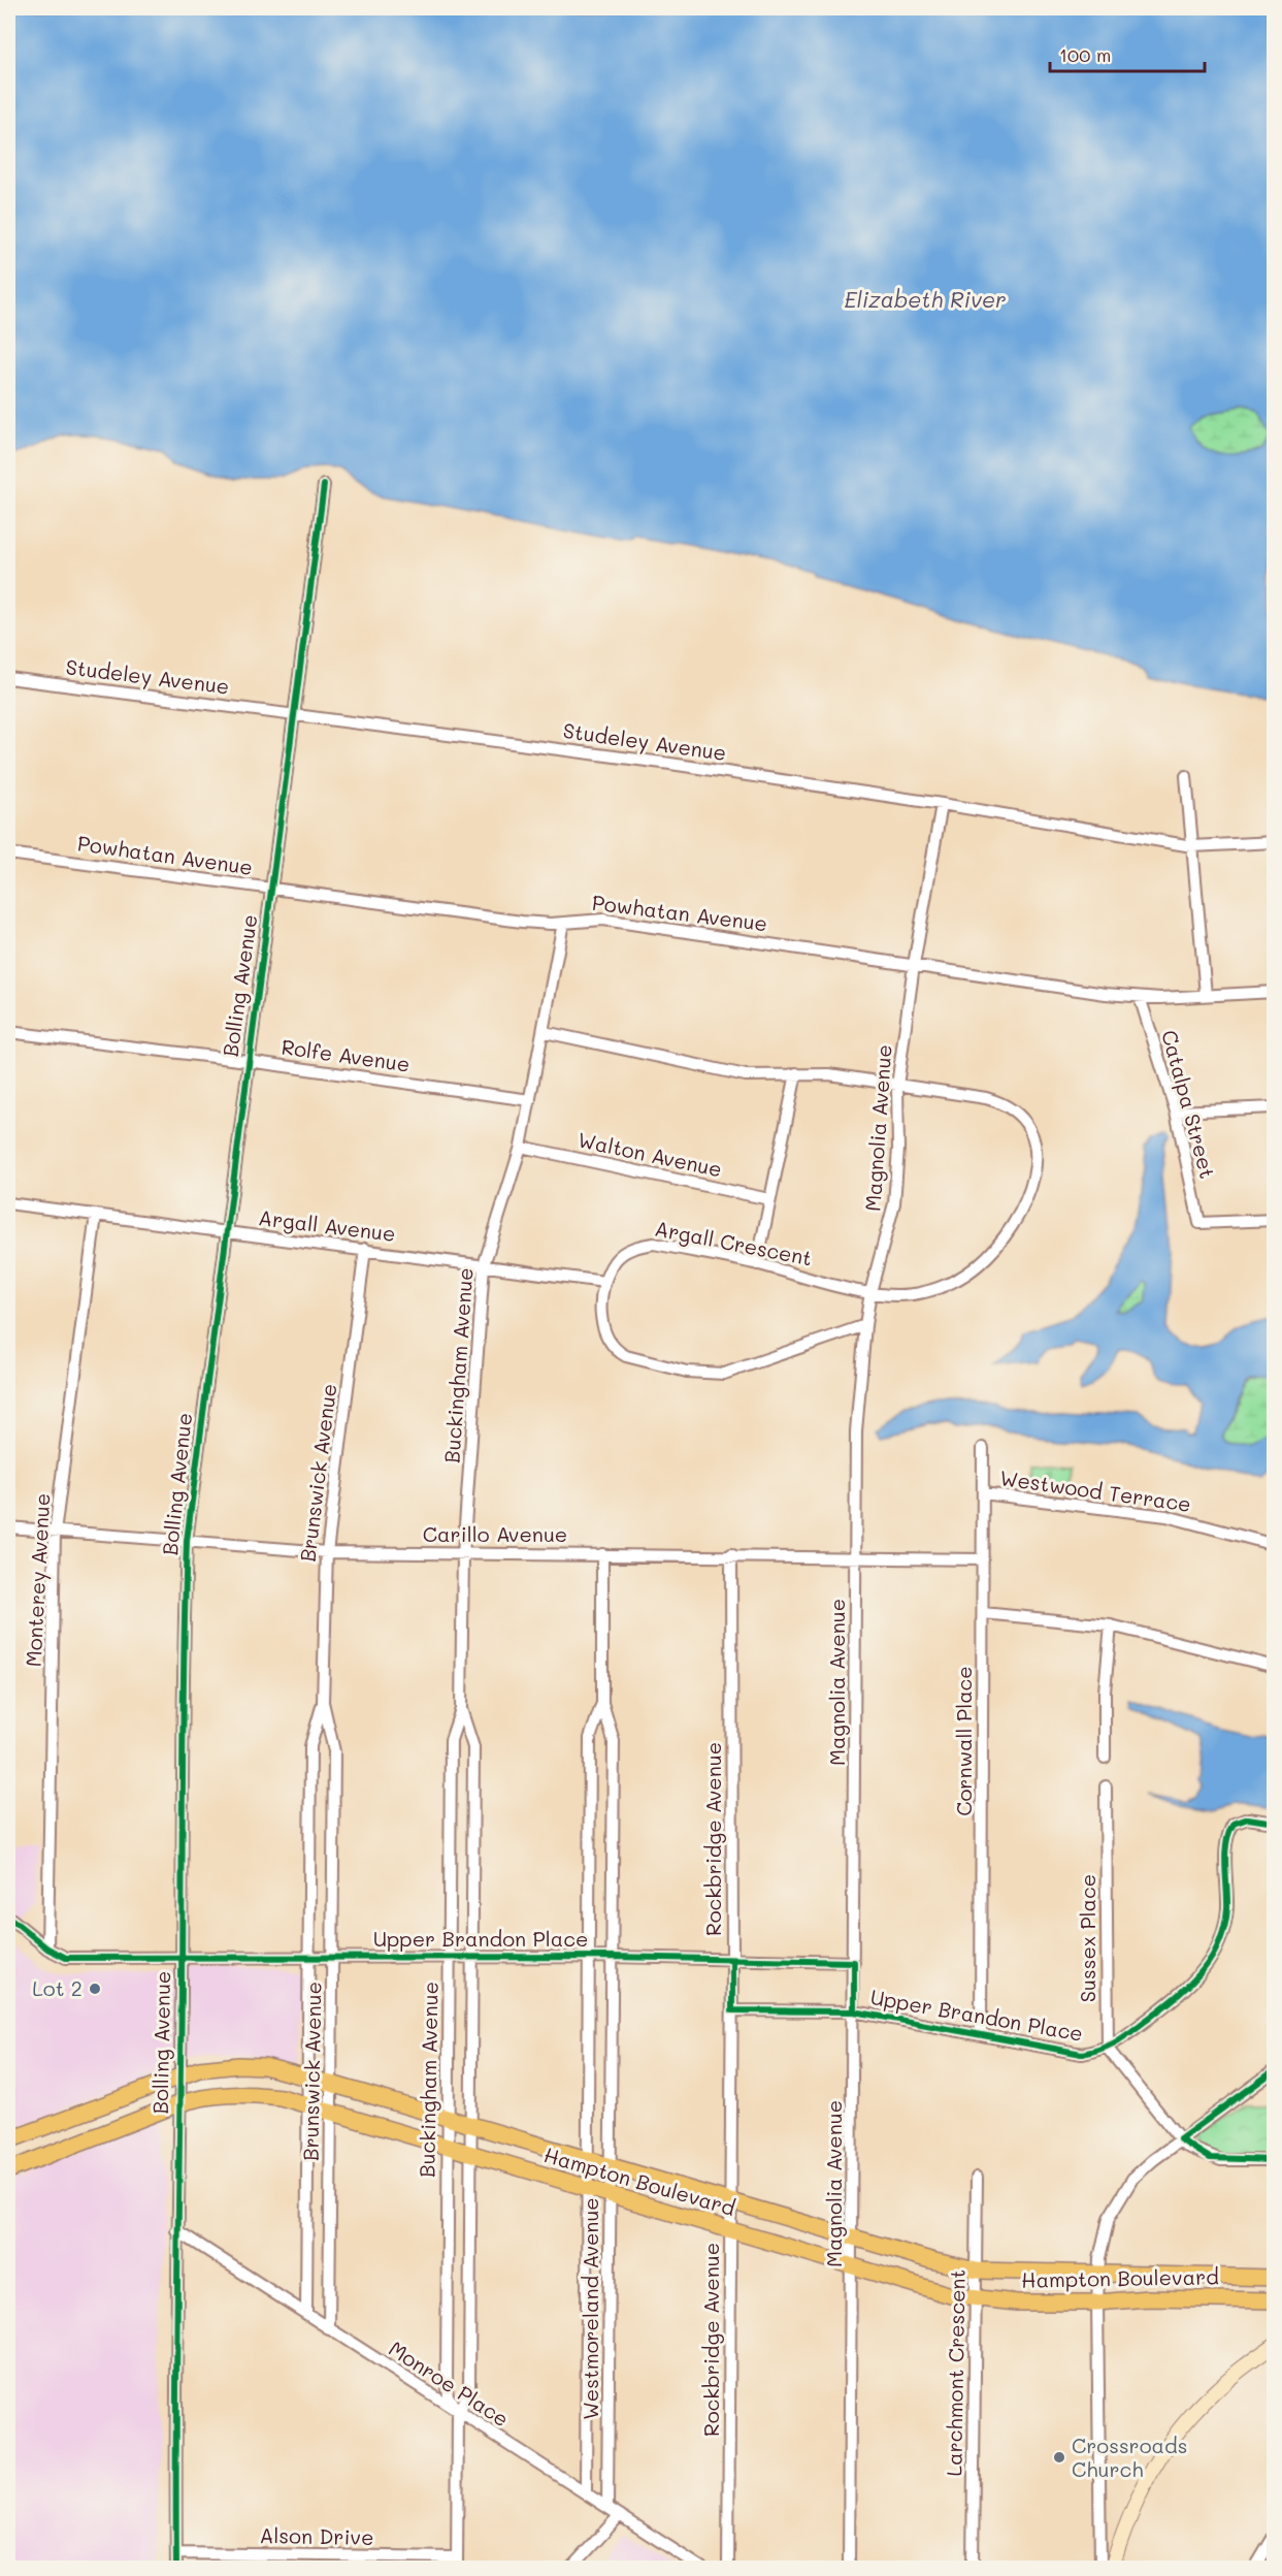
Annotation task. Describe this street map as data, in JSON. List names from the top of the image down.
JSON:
{
  "streets": {
    "main road": ["Hampton Boulevard"],
    "street": [
      "Studeley Avenue",
      "Powhatan Avenue",
      "Bolling Avenue",
      "Rolfe Avenue",
      "Catalpa Street",
      "Magnolia Avenue",
      "Walton Avenue",
      "Argall Avenue",
      "Argall Crescent",
      "Buckingham Avenue",
      "Brunswick Avenue",
      "Westwood Terrace",
      "Carillo Avenue",
      "Monterey Avenue",
      "Cornwall Place",
      "Rockbridge Avenue",
      "Sussex Place",
      "Upper Brandon Place",
      "Westmoreland Avenue",
      "Larchmont Crescent",
      "Monroe Place",
      "Alson Drive"
    ]
  },
  "crossings": [
    ["Studeley Avenue", "Bolling Avenue"],
    ["Studeley Avenue", "Magnolia Avenue"],
    ["Powhatan Avenue", "Bolling Avenue"],
    ["Powhatan Avenue", "Catalpa Street"],
    ["Powhatan Avenue", "Magnolia Avenue"],
    ["Powhatan Avenue", "Buckingham Avenue"],
    ["Bolling Avenue", "Rolfe Avenue"],
    ["Bolling Avenue", "Argall Avenue"],
    ["Bolling Avenue", "Carillo Avenue"],
    ["Bolling Avenue", "Upper Brandon Place"],
    ["Bolling Avenue", "Hampton Boulevard"],
    ["Bolling Avenue", "Monroe Place"],
    ["Bolling Avenue", "Alson Drive"],
    ["Rolfe Avenue", "Buckingham Avenue"],
    ["Magnolia Avenue", "Argall Crescent"],
    ["Magnolia Avenue", "Carillo Avenue"],
    ["Magnolia Avenue", "Upper Brandon Place"],
    ["Magnolia Avenue", "Hampton Boulevard"],
    ["Walton Avenue", "Buckingham Avenue"],
    ["Argall Avenue", "Argall Crescent"],
    ["Argall Avenue", "Buckingham Avenue"],
    ["Argall Avenue", "Brunswick Avenue"],
    ["Argall Avenue", "Monterey Avenue"],
    ["Buckingham Avenue", "Carillo Avenue"],
    ["Buckingham Avenue", "Upper Brandon Place"],
    ["Buckingham Avenue", "Hampton Boulevard"],
    ["Buckingham Avenue", "Monroe Place"],
    ["Buckingham Avenue", "Alson Drive"],
    ["Brunswick Avenue", "Carillo Avenue"],
    ["Brunswick Avenue", "Upper Brandon Place"],
    ["Brunswick Avenue", "Hampton Boulevard"],
    ["Brunswick Avenue", "Monroe Place"],
    ["Westwood Terrace", "Cornwall Place"],
    ["Carillo Avenue", "Monterey Avenue"],
    ["Carillo Avenue", "Cornwall Place"],
    ["Carillo Avenue", "Rockbridge Avenue"],
    ["Carillo Avenue", "Westmoreland Avenue"],
    ["Monterey Avenue", "Upper Brandon Place"],
    ["Cornwall Place", "Upper Brandon Place"],
    ["Rockbridge Avenue", "Upper Brandon Place"],
    ["Rockbridge Avenue", "Hampton Boulevard"],
    ["Sussex Place", "Upper Brandon Place"],
    ["Upper Brandon Place", "Westmoreland Avenue"],
    ["Hampton Boulevard", "Westmoreland Avenue"],
    ["Hampton Boulevard", "Larchmont Crescent"],
    ["Westmoreland Avenue", "Monroe Place"]
  ],
  "water": ["Elizabeth River"],
  "places": ["Lot 2", "Crossroads Church"],
  "scale_bar": "100 m"
}
